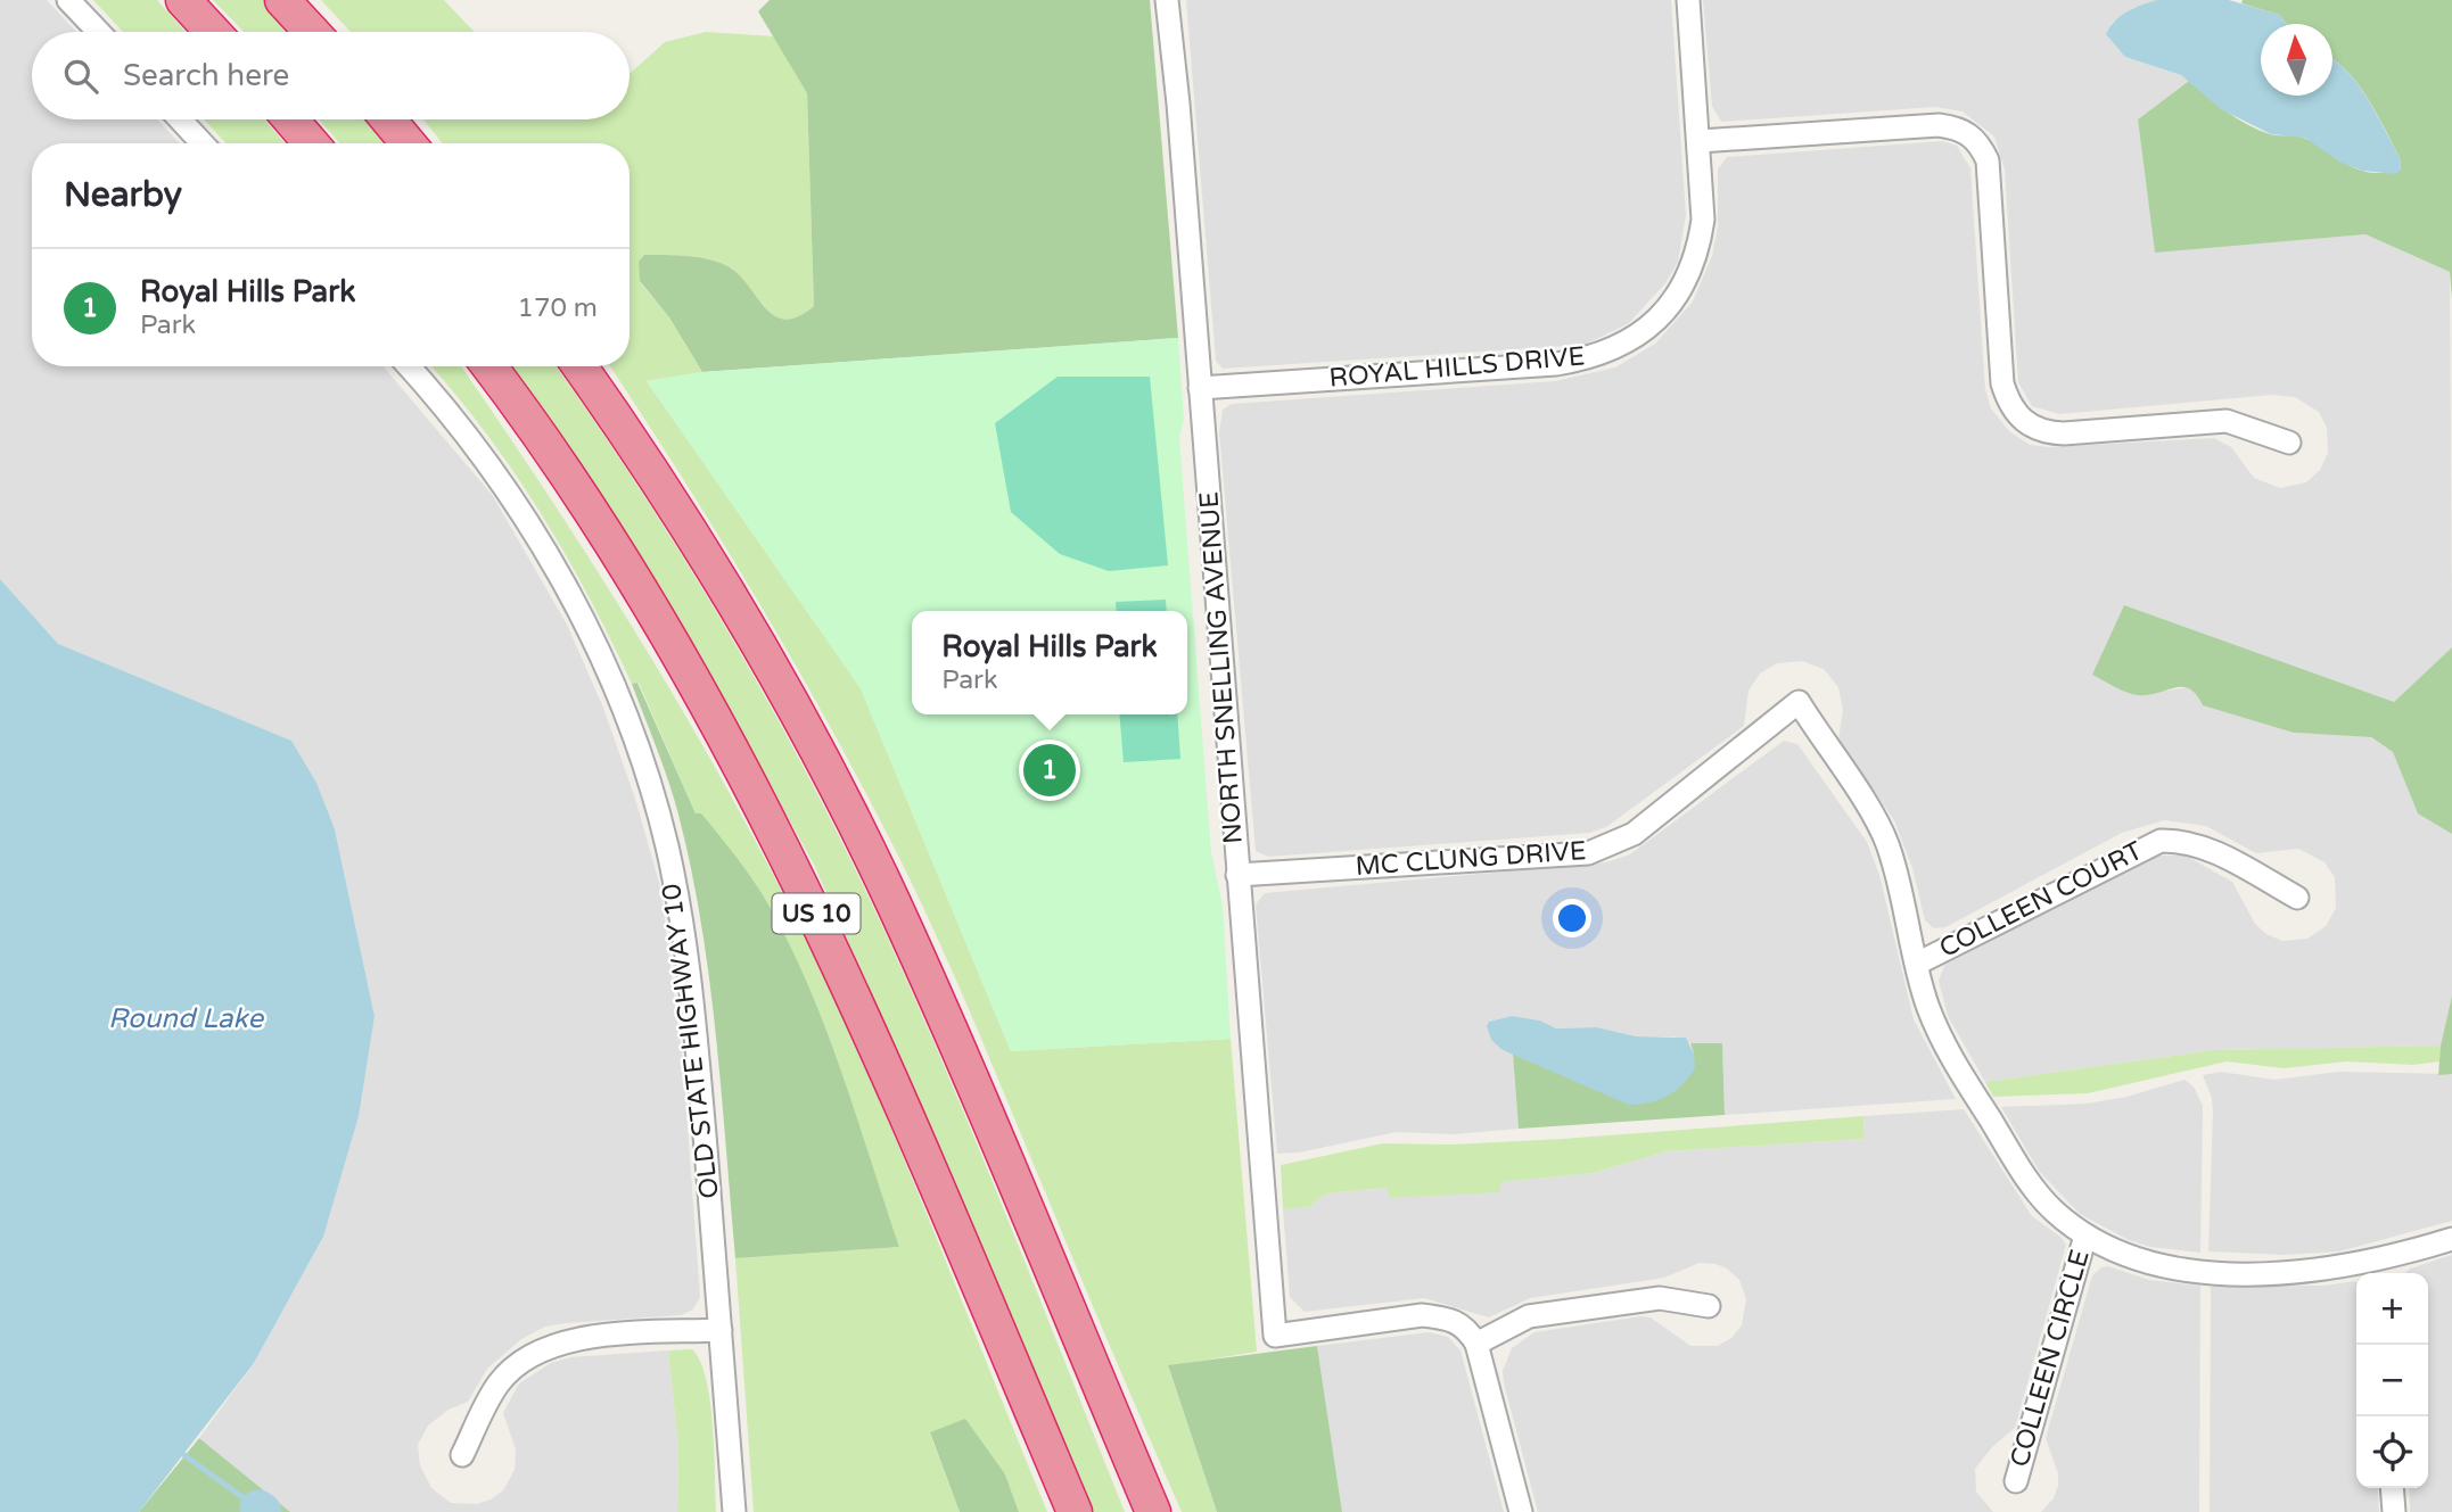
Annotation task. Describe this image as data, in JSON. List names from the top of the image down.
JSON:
{
  "streets": {
    "highway": ["US 10"],
    "street": [
      "ROYAL HILLS DRIVE",
      "NORTH SNELLING AVENUE",
      "MC CLUNG DRIVE",
      "COLLEEN COURT",
      "OLD STATE HIGHWAY 10",
      "COLLEEN CIRCLE"
    ]
  },
  "crossings": [
    ["ROYAL HILLS DRIVE", "NORTH SNELLING AVENUE"],
    ["NORTH SNELLING AVENUE", "MC CLUNG DRIVE"],
    ["MC CLUNG DRIVE", "COLLEEN COURT"]
  ],
  "water": ["Round Lake"],
  "north": "top",
  "page": {
    "search": "Search here",
    "heading": "Nearby",
    "list": [
      {
        "mark": "1",
        "name": "Royal Hills Park",
        "note": "Park",
        "value": "170 m"
      }
    ],
    "popup": ["Royal Hills Park", "Park"],
    "pins": "1",
    "map_buttons": ["+", "−"]
  }
}
